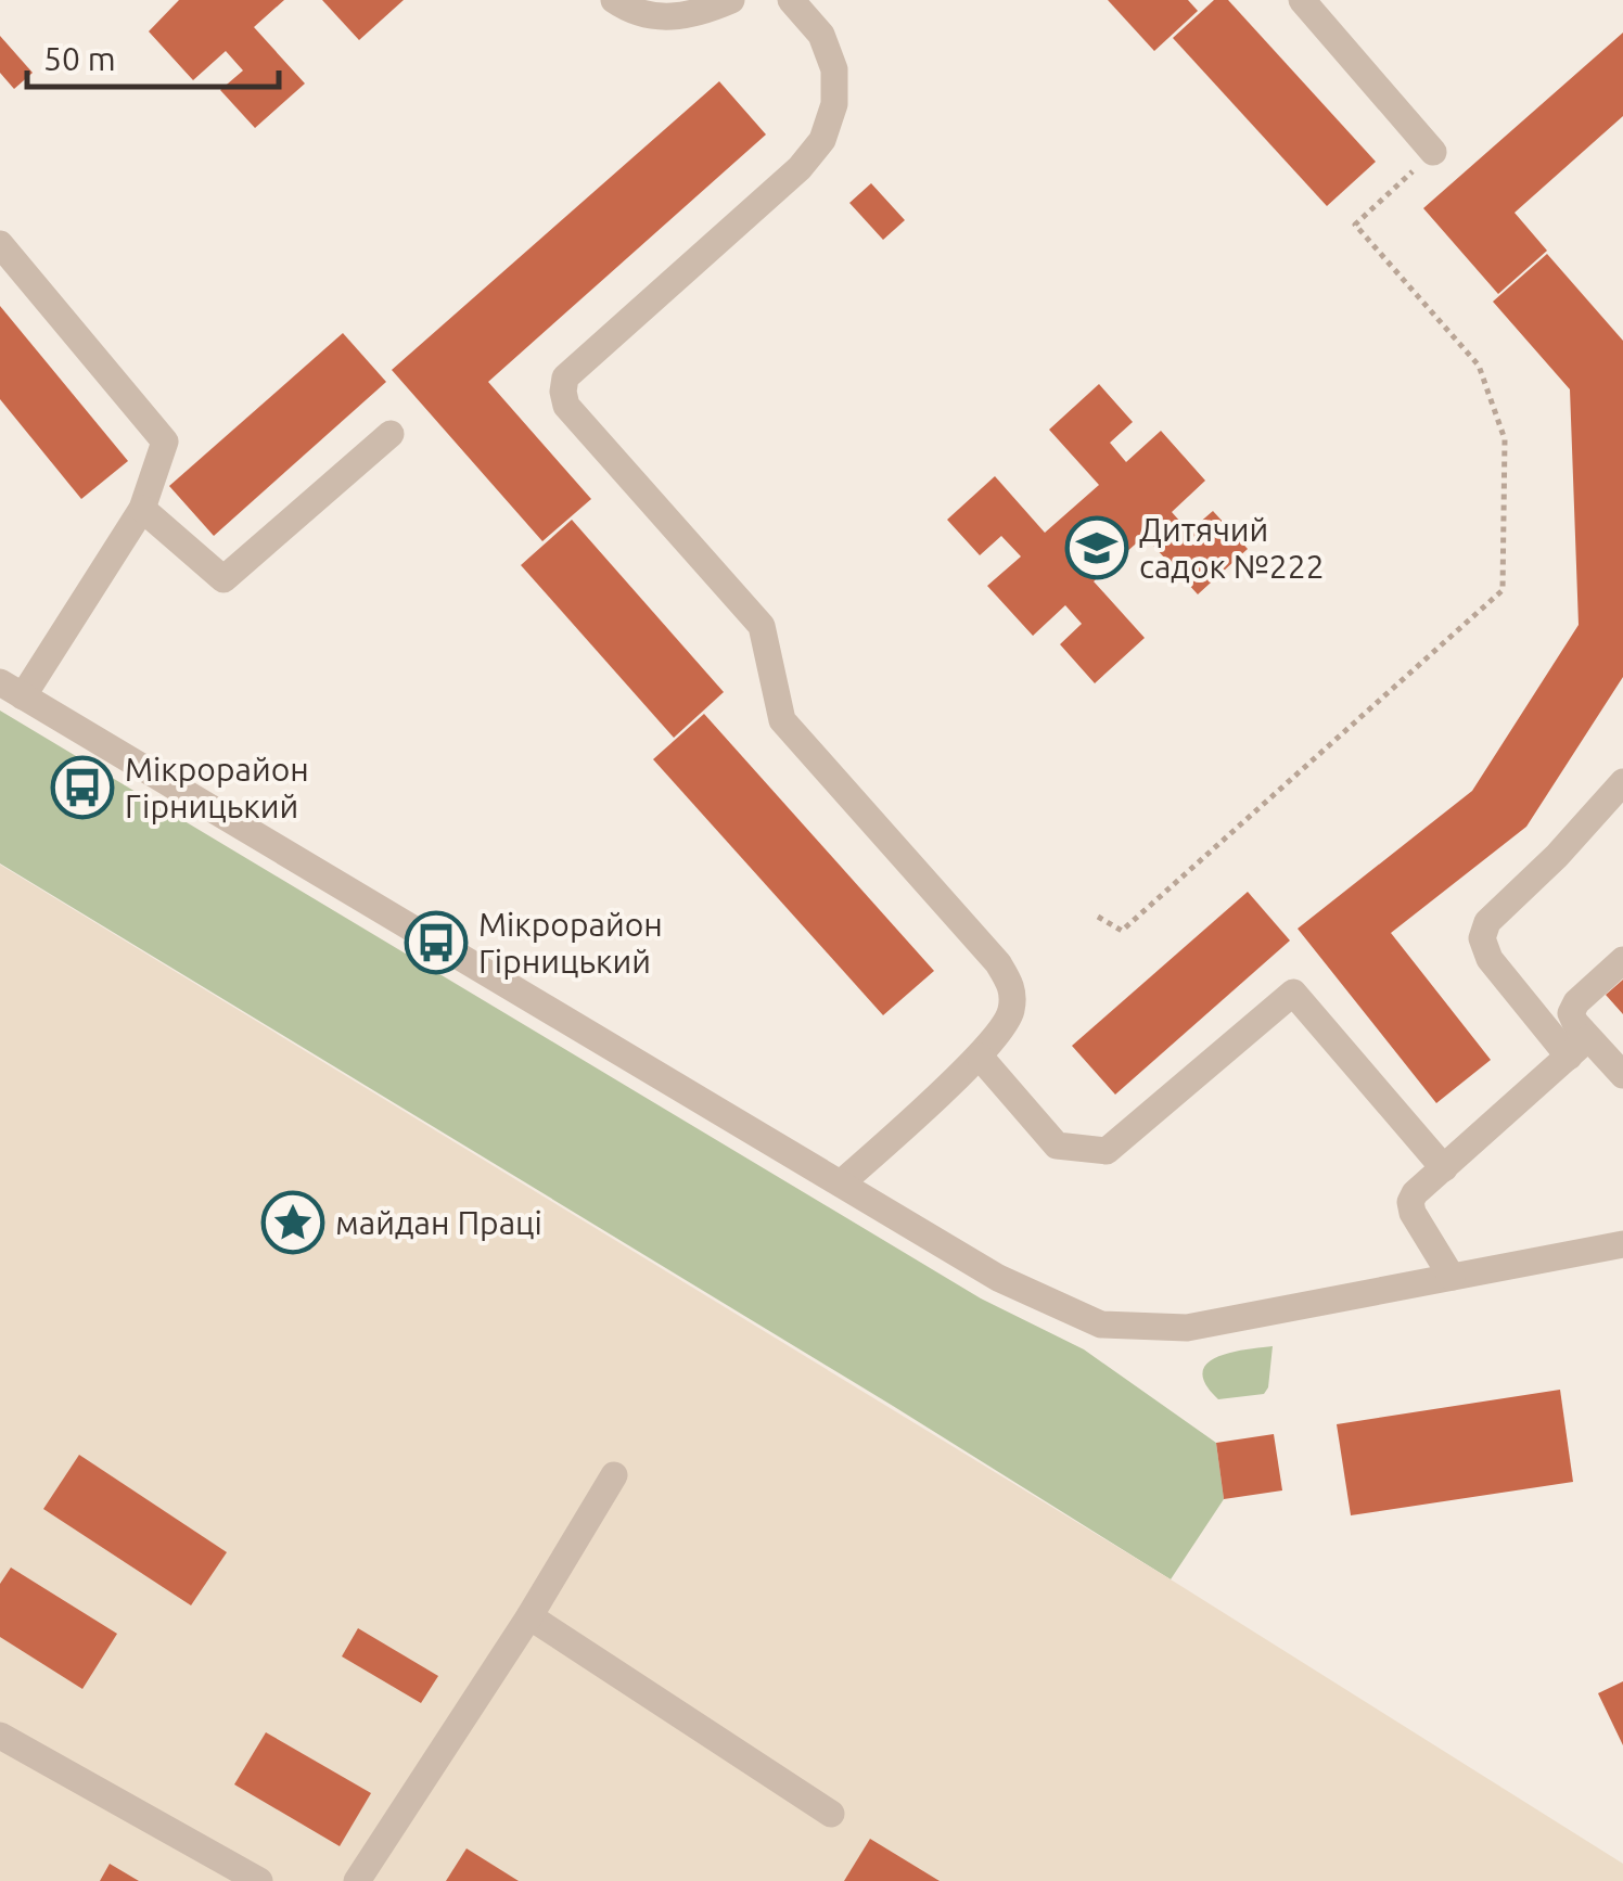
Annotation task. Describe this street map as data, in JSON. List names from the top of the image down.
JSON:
{
  "places": {
    "school or university": ["Дитячий садок №222"],
    "bus stop": ["Мікрорайон Гірницький", "Мiкрорайон Гiрницький"],
    "place": ["майдан Праці"]
  },
  "scale_bar": "50 m"
}
